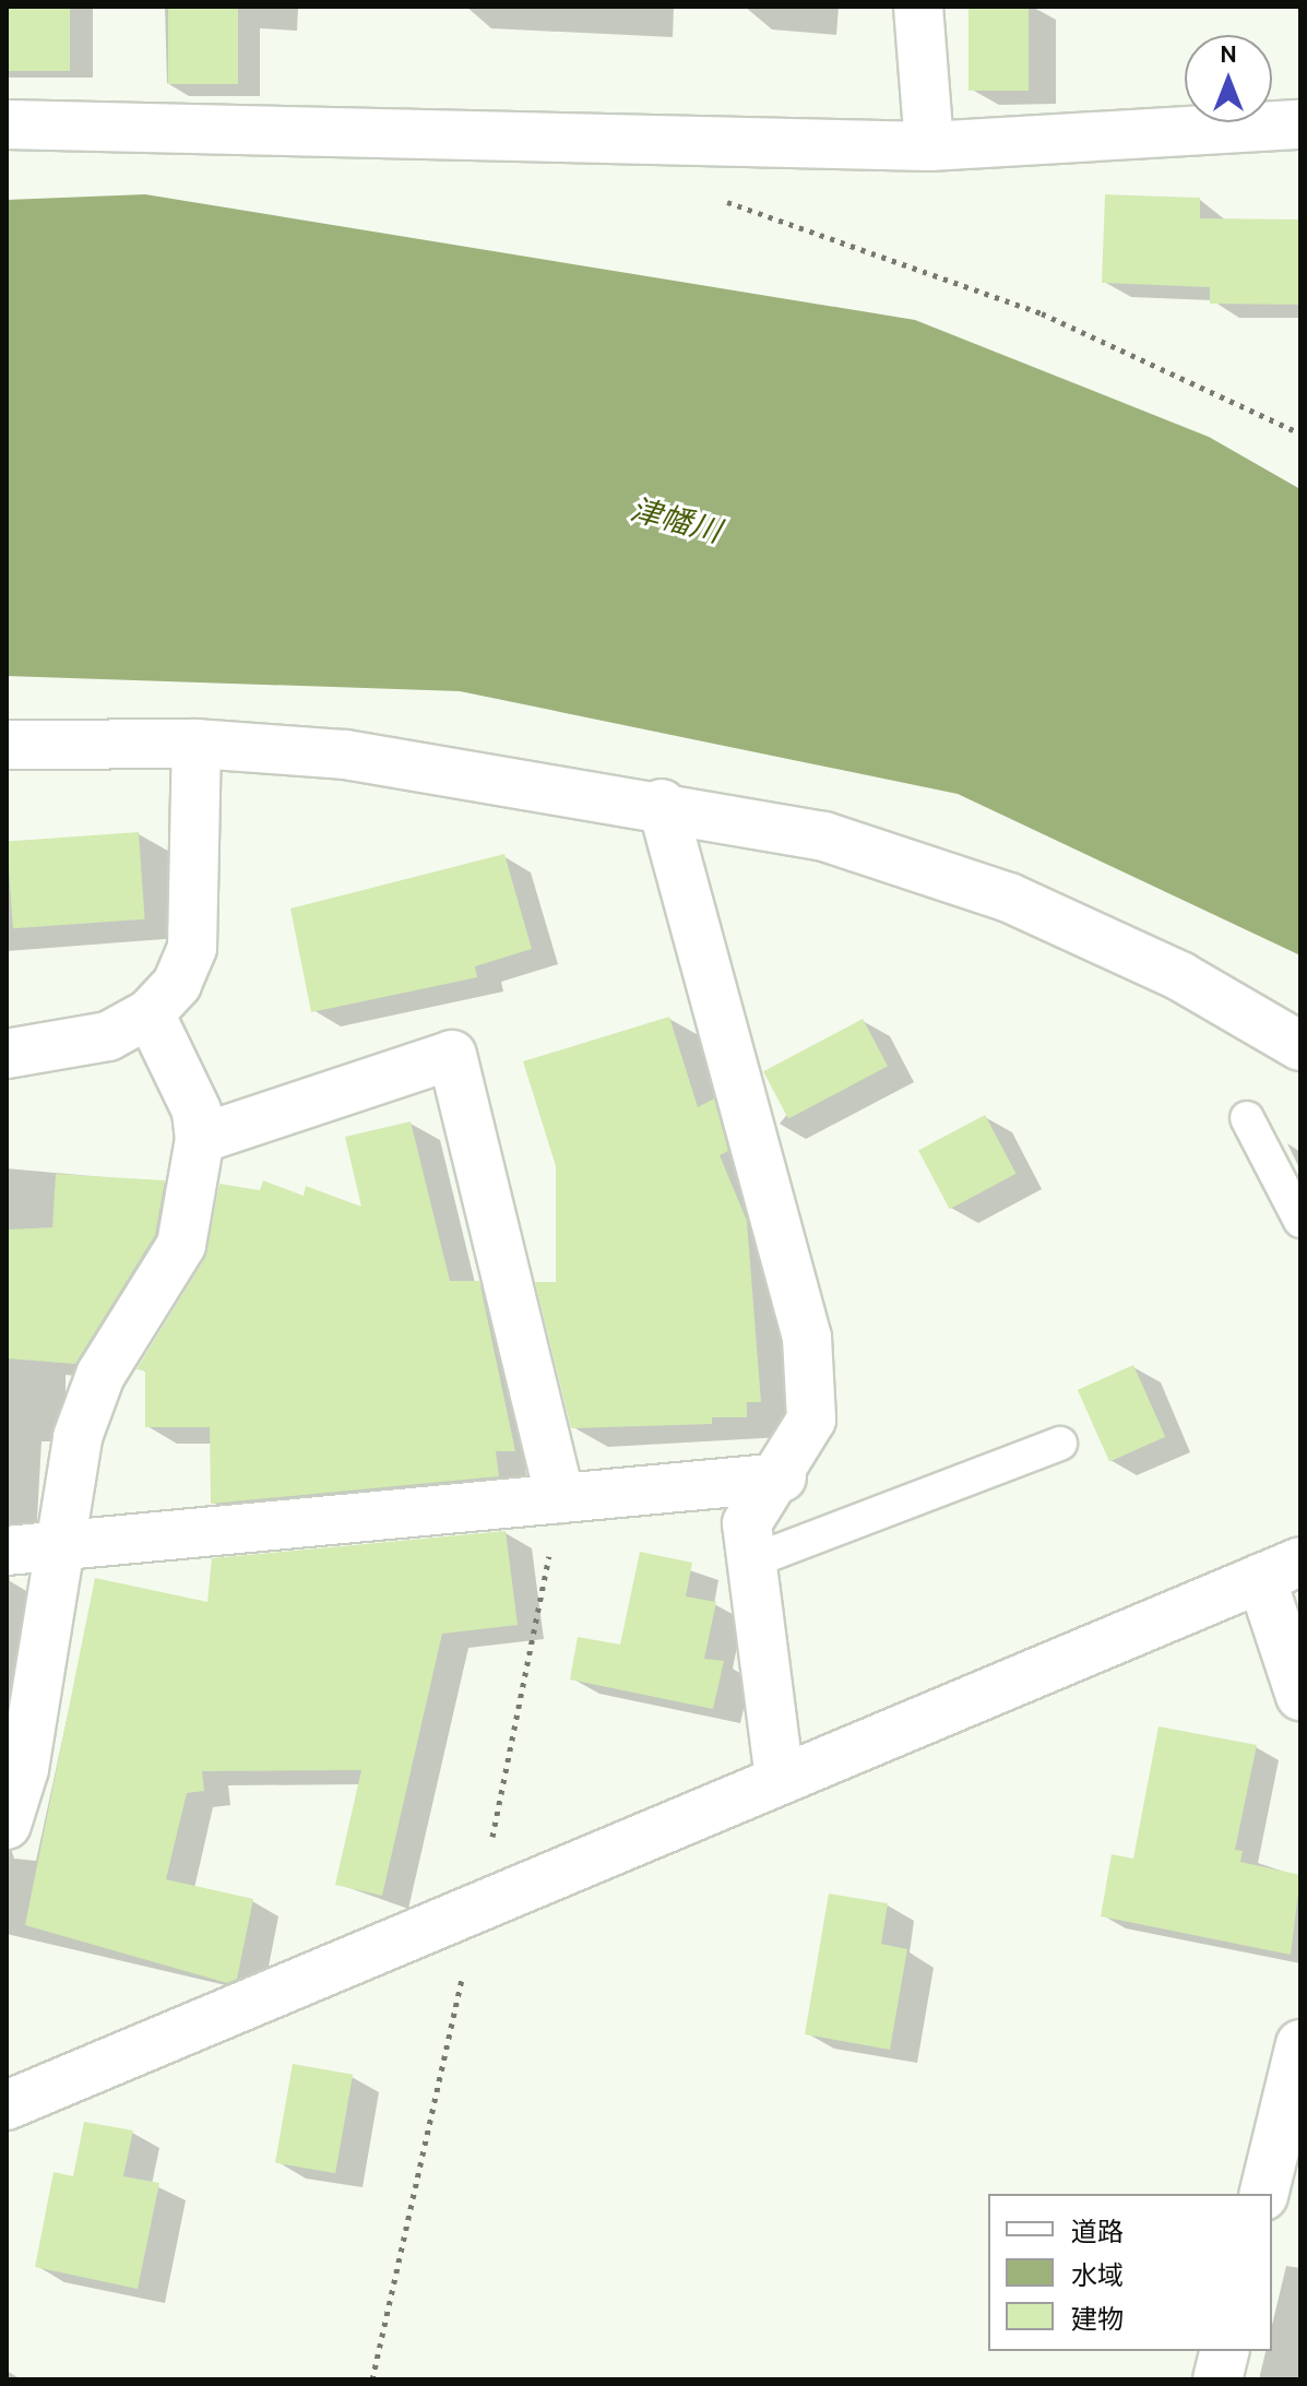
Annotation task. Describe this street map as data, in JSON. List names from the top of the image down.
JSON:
{
  "water": ["津幡川"],
  "legend": ["道路", "水域", "建物"],
  "north": "top"
}
